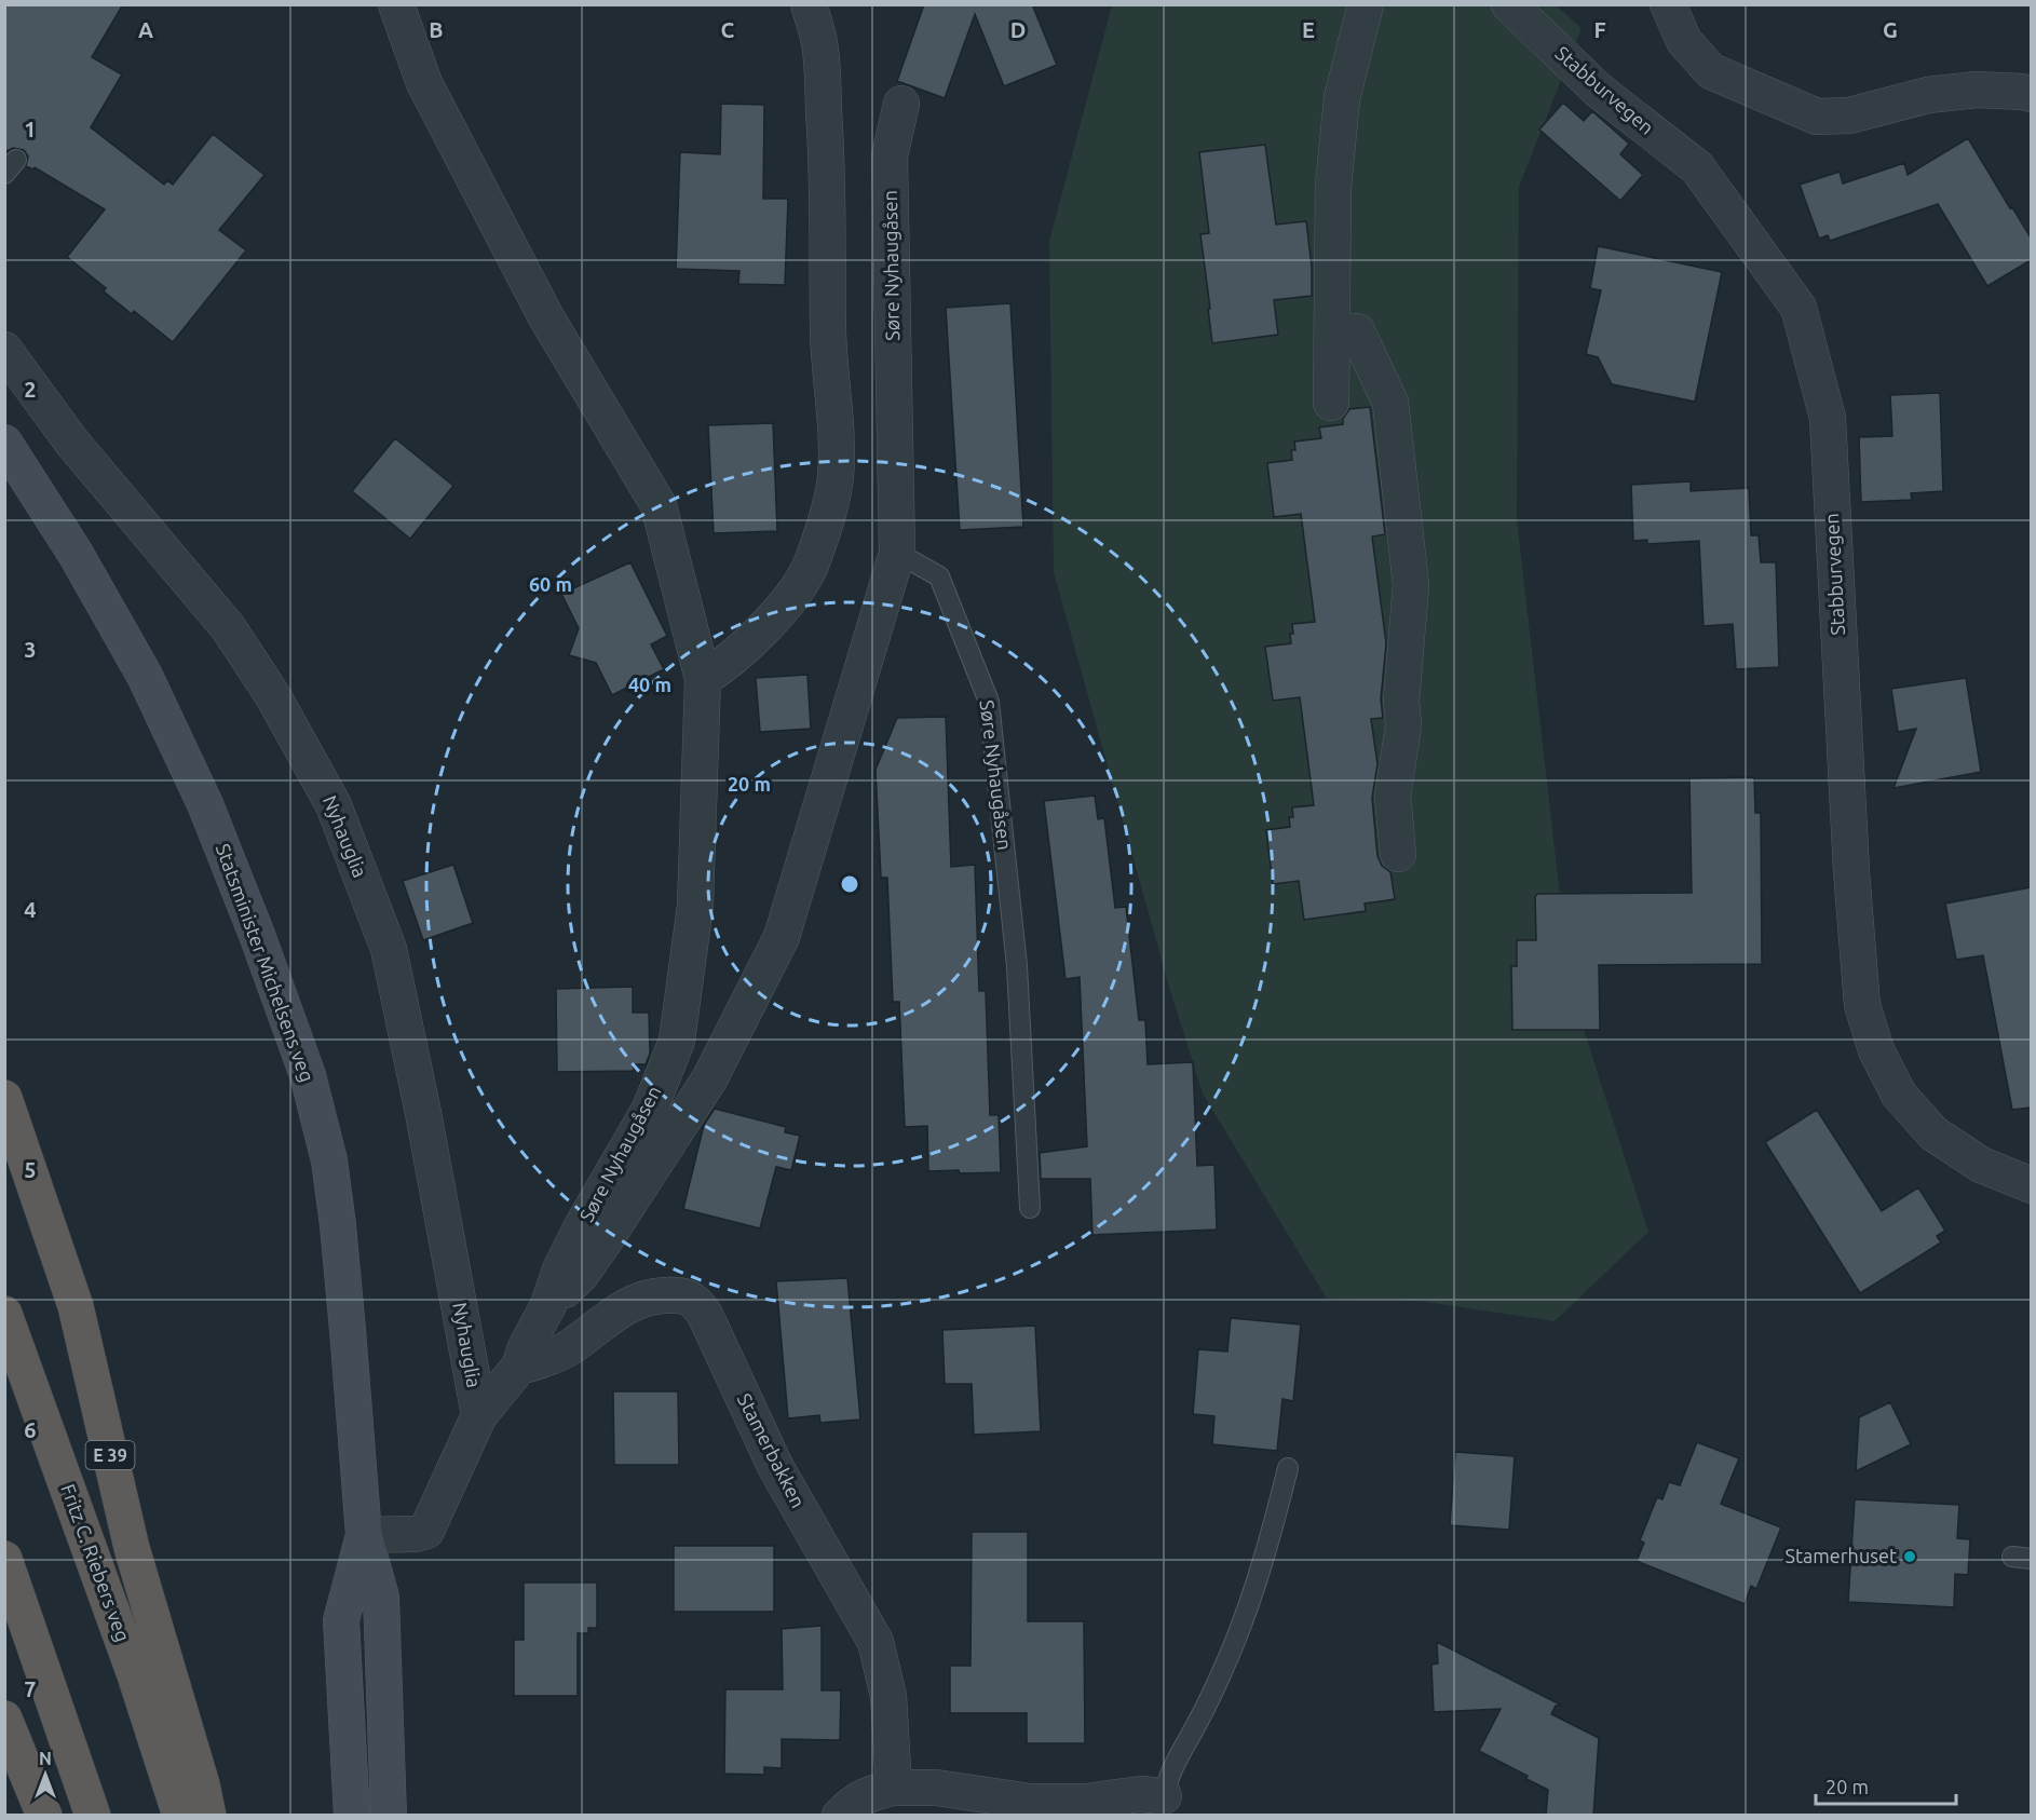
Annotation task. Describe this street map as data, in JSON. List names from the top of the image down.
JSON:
{
  "streets": {
    "highway": ["E 39", "Fritz C. Riebers veg"],
    "main road": ["Statsminister Michelsens veg"],
    "street": [
      "Stabburvegen",
      "Søre Nyhaugåsen",
      "Nyhauglia",
      "Stamerbakken"
    ]
  },
  "crossings": [
    ["Søre Nyhaugåsen", "Nyhauglia"],
    ["Søre Nyhaugåsen", "Statsminister Michelsens veg"],
    ["Søre Nyhaugåsen", "Stamerbakken"]
  ],
  "places": ["Stamerhuset"],
  "scale_bar": "20 m",
  "north": "top",
  "grid": {
    "columns": [
      "A",
      "B",
      "C",
      "D",
      "E",
      "F",
      "G"
    ],
    "rows": [
      "1",
      "2",
      "3",
      "4",
      "5",
      "6",
      "7"
    ]
  },
  "rings": ["60 m", "40 m", "20 m"]
}
